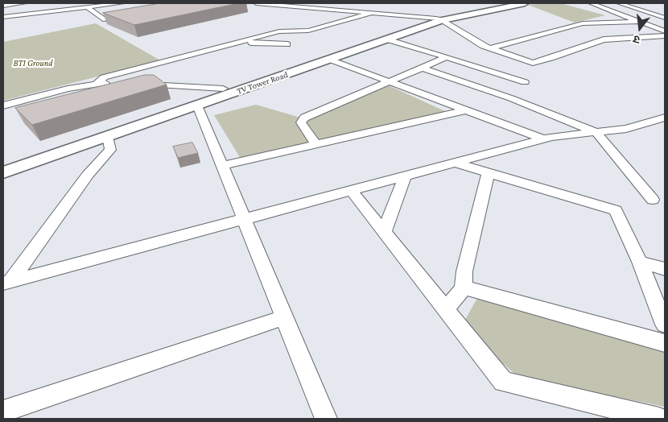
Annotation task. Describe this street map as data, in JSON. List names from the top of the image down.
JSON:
{
  "streets": {
    "main road": ["TV Tower Road"]
  },
  "parks": ["BTI Ground"],
  "north": "bottom"
}
